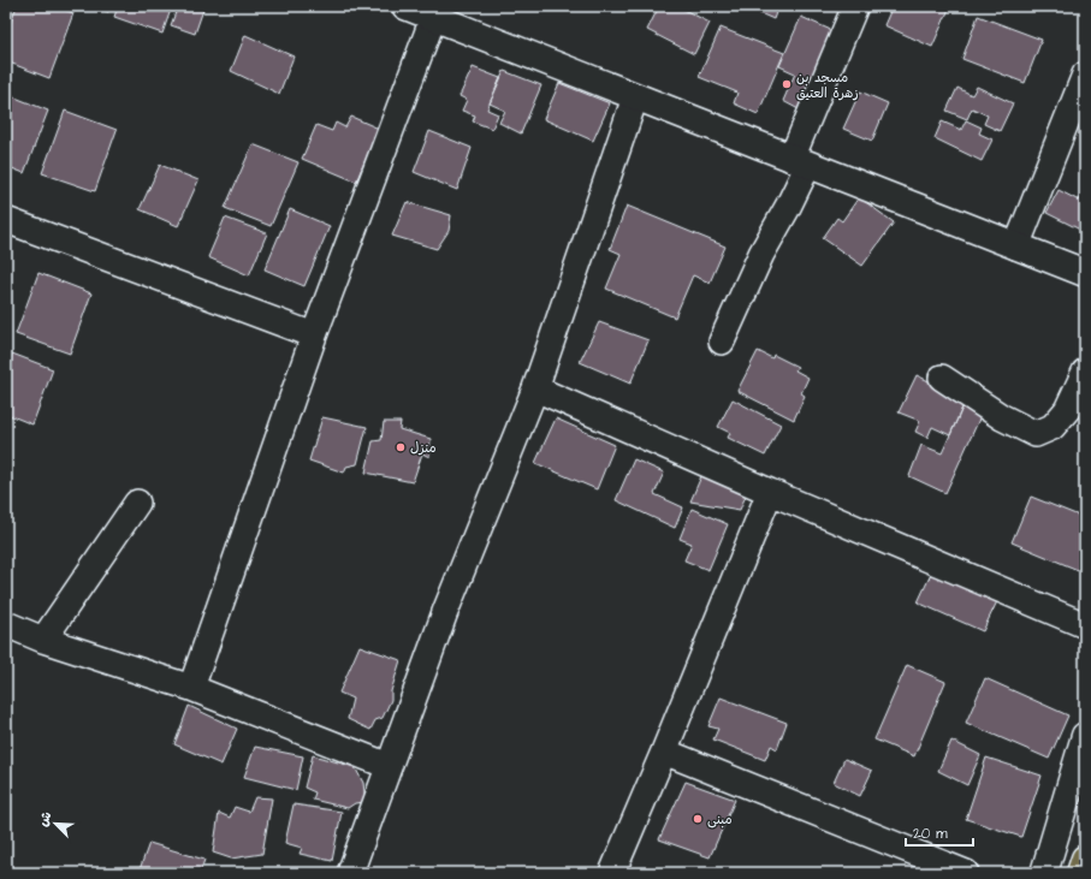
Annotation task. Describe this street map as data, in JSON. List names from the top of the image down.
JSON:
{
  "places": ["مسجد بن زهرة العتيق", "منزل", "مبنى"],
  "scale_bar": "20 m",
  "north": "top left"
}
